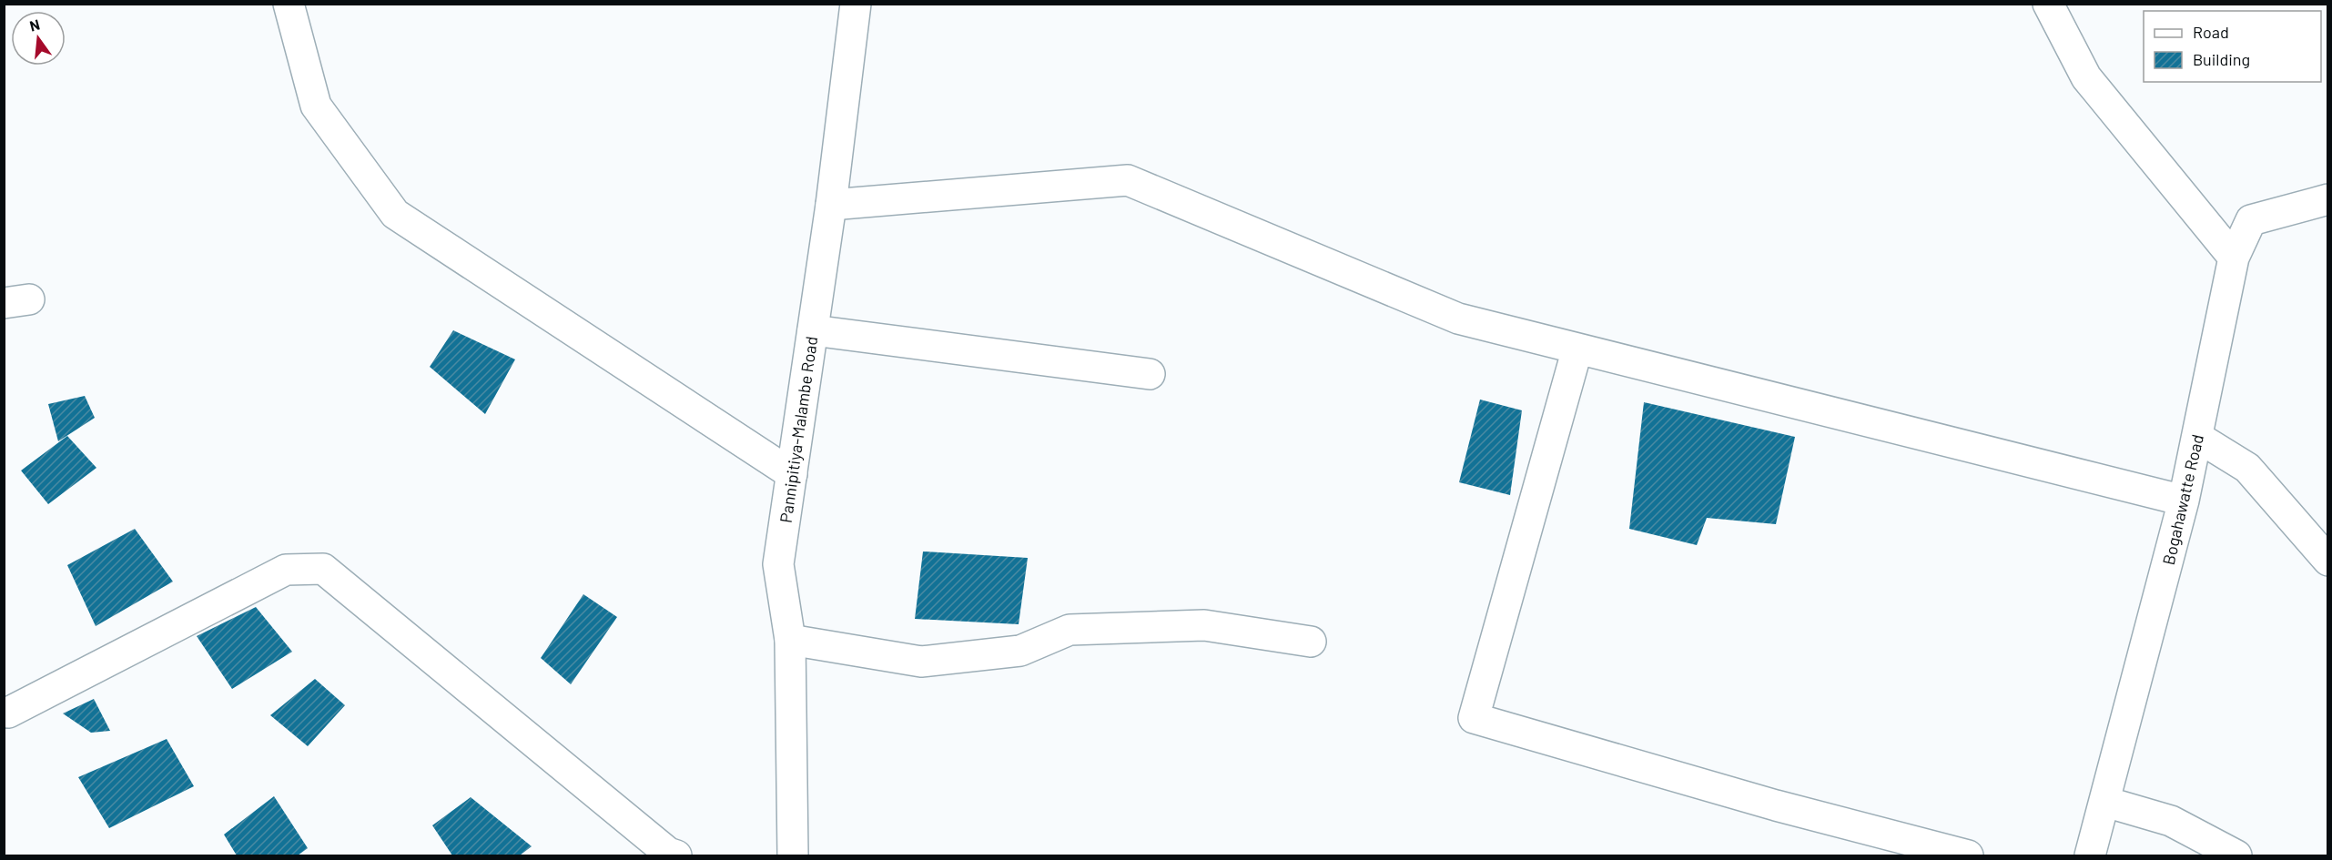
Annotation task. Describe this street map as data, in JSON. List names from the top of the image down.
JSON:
{
  "streets": {
    "street": ["Pannipitiya-Malambe Road", "Bogahawatte Road"]
  },
  "legend": ["Road", "Building"],
  "north": "top"
}
